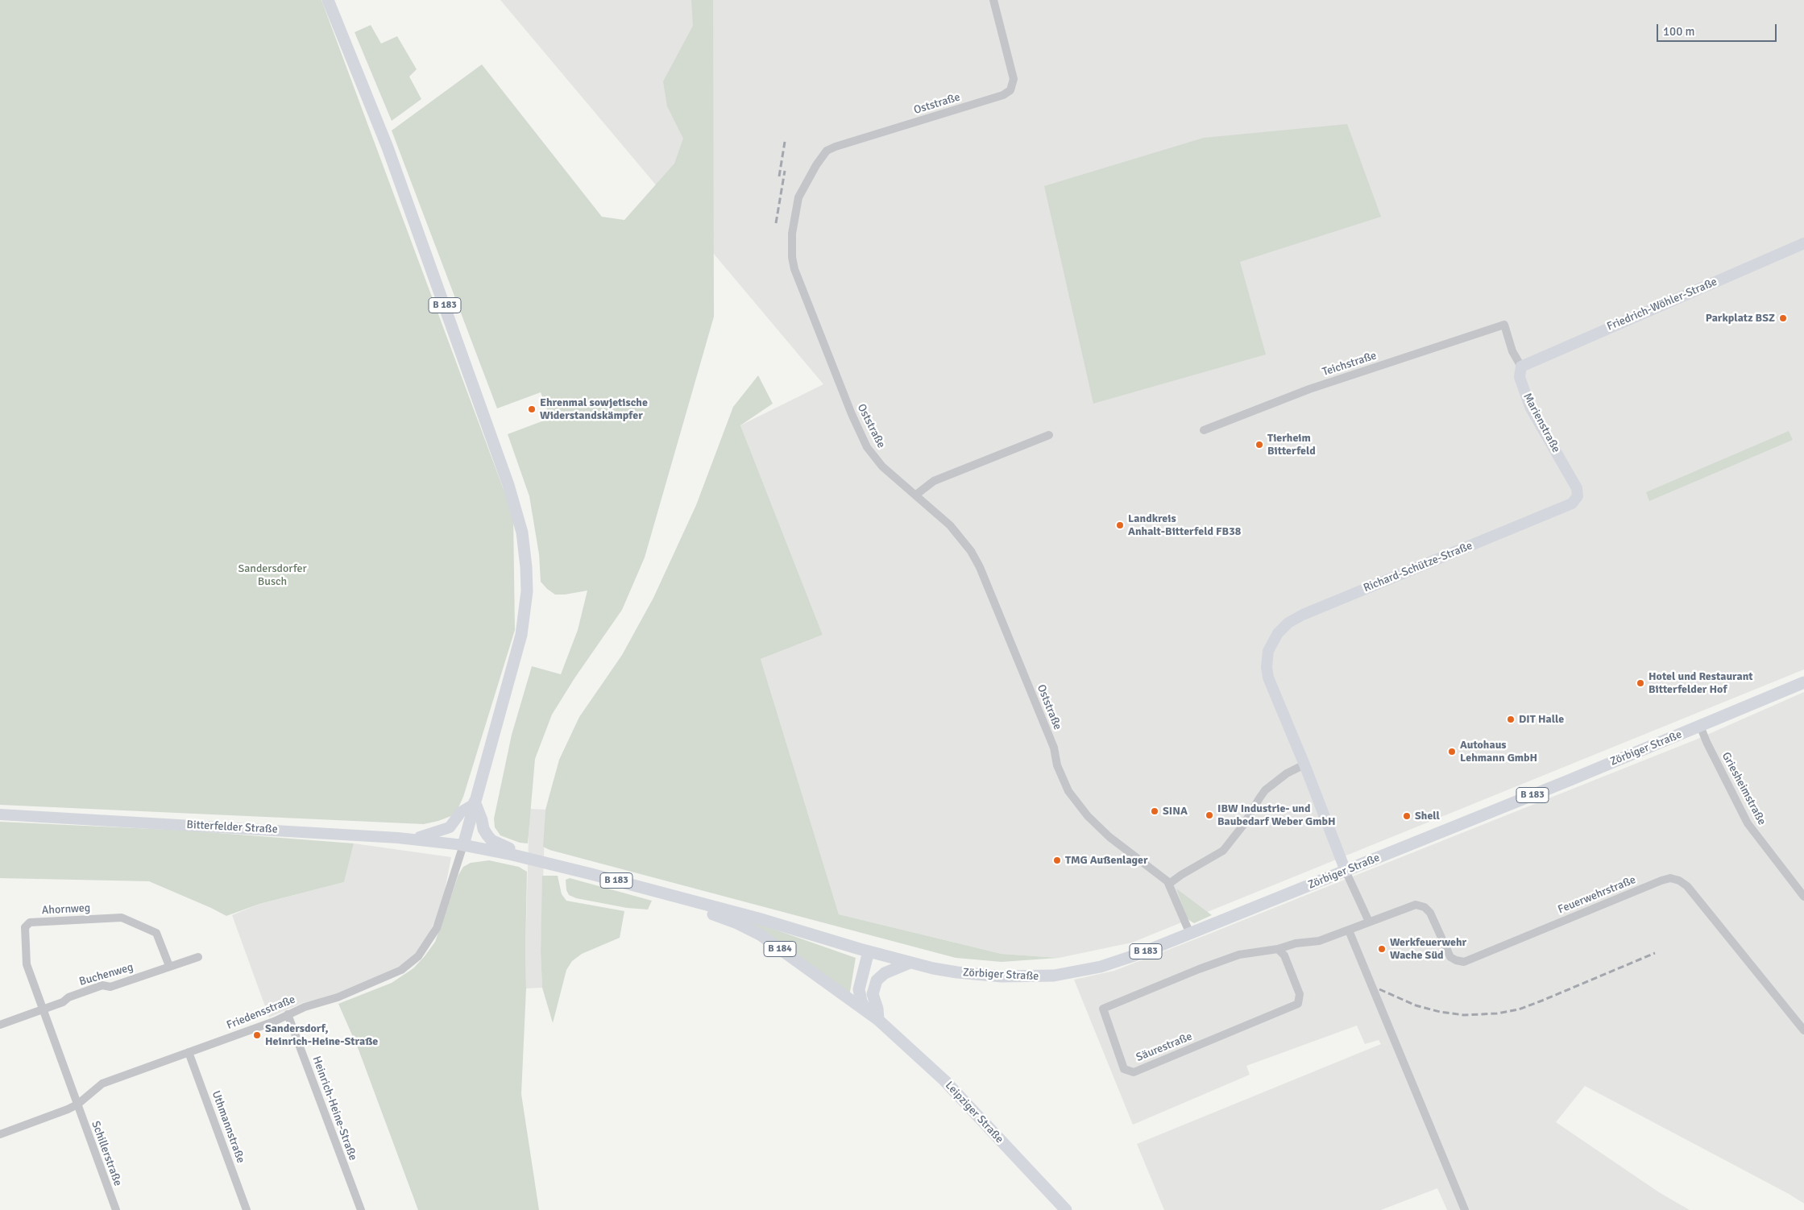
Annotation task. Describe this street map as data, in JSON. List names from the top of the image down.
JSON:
{
  "streets": {
    "main road": [
      "B 183",
      "Zörbiger Straße",
      "B 184",
      "Leipziger Straße"
    ],
    "street": [
      "Oststraße",
      "Friedrich-Wöhler-Straße",
      "Teichstraße",
      "Marienstraße",
      "Richard-Schütze-Straße",
      "Griesheimstraße",
      "Bitterfelder Straße",
      "Feuerwehrstraße",
      "Ahornweg",
      "Buchenweg",
      "Friedensstraße",
      "Säurestraße",
      "Heinrich-Heine-Straße",
      "Uthmannstraße",
      "Schillerstraße"
    ]
  },
  "crossings": [
    ["Oststraße", "Zörbiger Straße"],
    ["Friedrich-Wöhler-Straße", "Marienstraße"],
    ["B 183", "Zörbiger Straße"],
    ["B 183", "Bitterfelder Straße"],
    ["B 183", "B 184"],
    ["B 183", "Friedensstraße"],
    ["Teichstraße", "Marienstraße"],
    ["Marienstraße", "Richard-Schütze-Straße"],
    ["Zörbiger Straße", "Griesheimstraße"],
    ["Zörbiger Straße", "B 184"],
    ["Bitterfelder Straße", "Friedensstraße"],
    ["Feuerwehrstraße", "Säurestraße"],
    ["Ahornweg", "Buchenweg"],
    ["Ahornweg", "Friedensstraße"],
    ["Ahornweg", "Schillerstraße"],
    ["B 184", "Leipziger Straße"],
    ["Friedensstraße", "Heinrich-Heine-Straße"],
    ["Friedensstraße", "Uthmannstraße"],
    ["Friedensstraße", "Schillerstraße"]
  ],
  "parks": ["Sandersdorfer Busch"],
  "places": [
    "Parkplatz BSZ",
    "Ehrenmal sowjetische Widerstandskämpfer",
    "Tierheim Bitterfeld",
    "Landkreis Anhalt-Bitterfeld FB38",
    "Hotel und Restaurant Bitterfelder Hof",
    "DIT Halle",
    "Autohaus Lehmann GmbH",
    "SINA",
    "IBW Industrie- und Baubedarf Weber GmbH",
    "Shell",
    "TMG Außenlager",
    "Werkfeuerwehr Wache Süd",
    "Sandersdorf, Heinrich-Heine-Straße"
  ],
  "scale_bar": "100 m"
}
